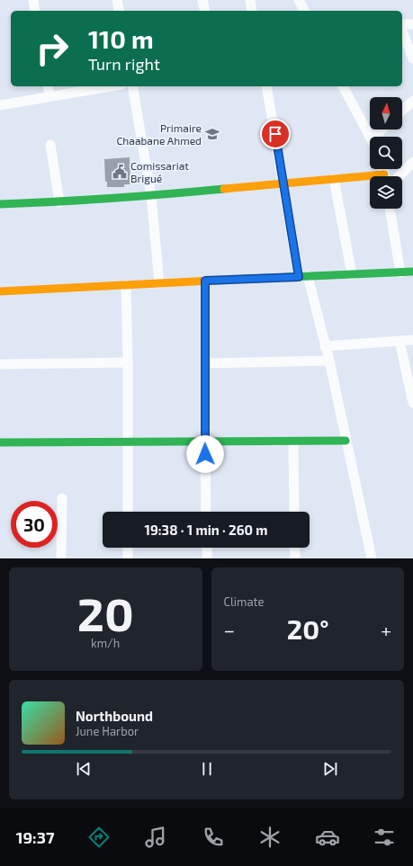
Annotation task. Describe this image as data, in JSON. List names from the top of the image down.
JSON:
{
  "places": {
    "school or university": ["Primaire Chaabane Ahmed"],
    "public building": ["Comissariat Brigué"]
  },
  "north": "top",
  "page": {
    "turn": ["110 m", "Turn right"],
    "limit": "30",
    "trip": "19:38 · 1 min · 260 m",
    "tile": [
      ["20", "km/h"],
      "Climate"
    ],
    "heat": ["−", "20°", "+"],
    "song": ["Northbound", "June Harbor"],
    "tabs": "19:37"
  }
}
